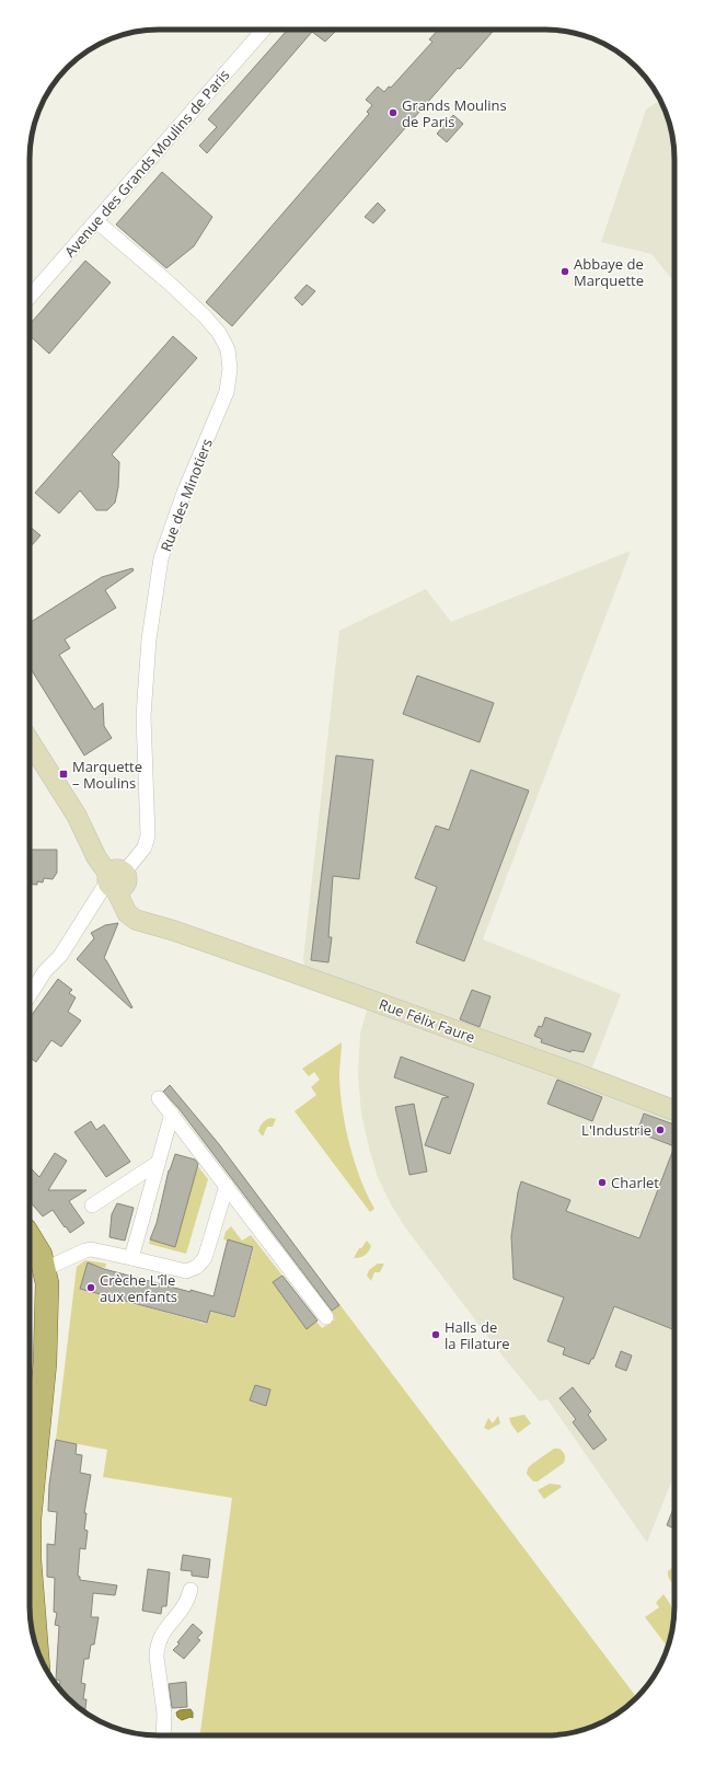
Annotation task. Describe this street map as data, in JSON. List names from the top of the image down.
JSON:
{
  "streets": {
    "street": ["Avenue des Grands Moulins de Paris", "Rue des Minotiers", "Rue Félix Faure"]
  },
  "crossings": [
    ["Avenue des Grands Moulins de Paris", "Rue des Minotiers"],
    ["Rue des Minotiers", "Rue Félix Faure"]
  ],
  "places": {
    "other": [
      "Grands Moulins de Paris",
      "Abbaye de Marquette",
      "L'Industrie",
      "Charlet",
      "Crèche L'île aux enfants",
      "Halls de la Filature"
    ],
    "transit": ["Marquette – Moulins"]
  }
}
